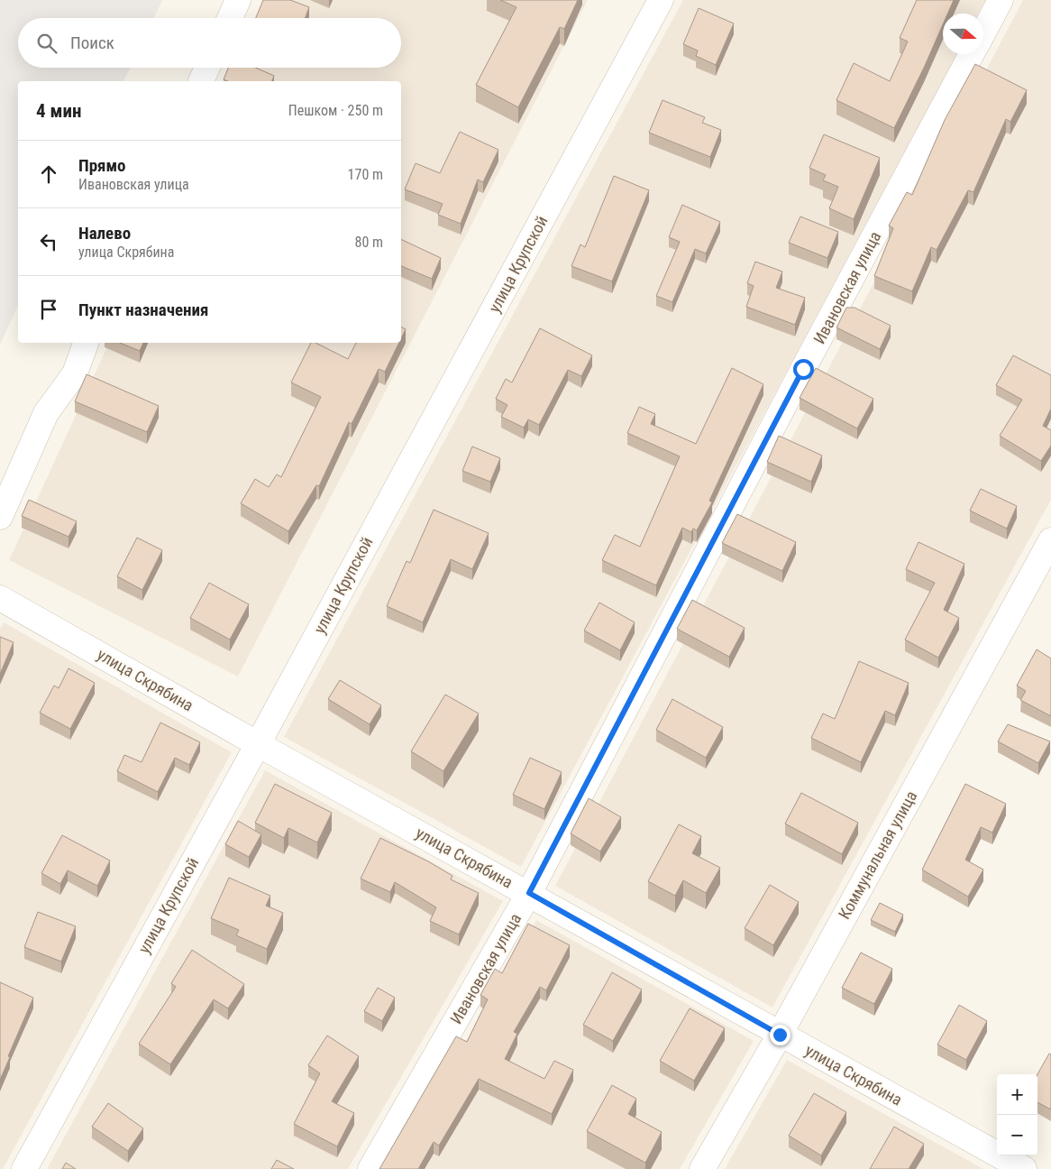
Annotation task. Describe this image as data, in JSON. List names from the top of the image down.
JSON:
{
  "streets": {
    "street": [
      "улица Крупской",
      "Ивановская улица",
      "улица Скрябина",
      "Коммунальная улица"
    ]
  },
  "crossings": [
    ["улица Крупской", "улица Скрябина"],
    ["Ивановская улица", "улица Скрябина"],
    ["улица Скрябина", "Коммунальная улица"]
  ],
  "north": "right",
  "page": {
    "search": "Поиск",
    "heading": ["4 мин", "Пешком · 250 m"],
    "list": [
      ["Прямо", "Ивановская улица", "170 m"],
      ["Налево", "улица Скрябина", "80 m"],
      "Пункт назначения"
    ],
    "map_buttons": ["+", "−"]
  }
}
